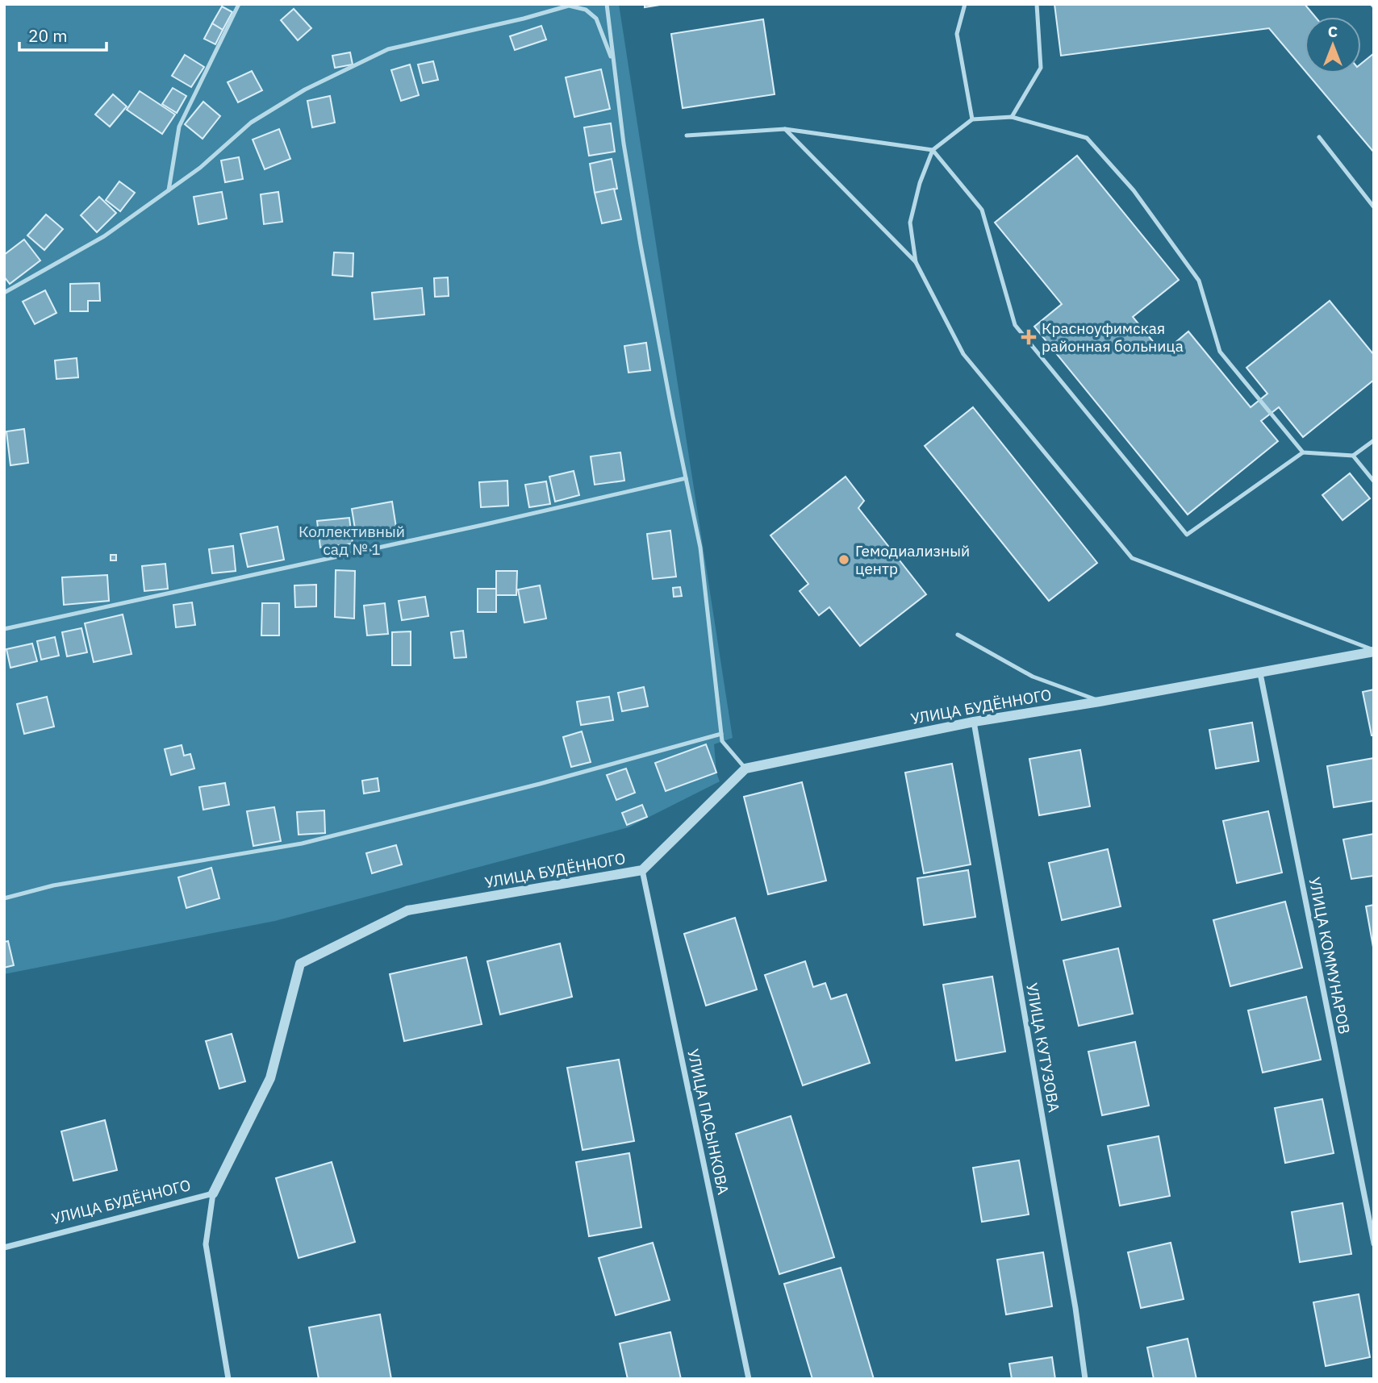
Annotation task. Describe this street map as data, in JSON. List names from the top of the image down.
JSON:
{
  "streets": {
    "street": [
      "УЛИЦА БУДЁННОГО",
      "УЛИЦА КОММУНАРОВ",
      "УЛИЦА КУТУЗОВА",
      "УЛИЦА ПАСЫНКОВА"
    ]
  },
  "crossings": [
    ["УЛИЦА БУДЁННОГО", "УЛИЦА КОММУНАРОВ"],
    ["УЛИЦА БУДЁННОГО", "УЛИЦА КУТУЗОВА"],
    ["УЛИЦА БУДЁННОГО", "УЛИЦА ПАСЫНКОВА"]
  ],
  "parks": ["Коллективный сад № 1"],
  "places": {
    "health": ["Красноуфимская районная больница"],
    "other": ["Гемодиализный центр"]
  },
  "scale_bar": "20 m",
  "north": "top"
}
